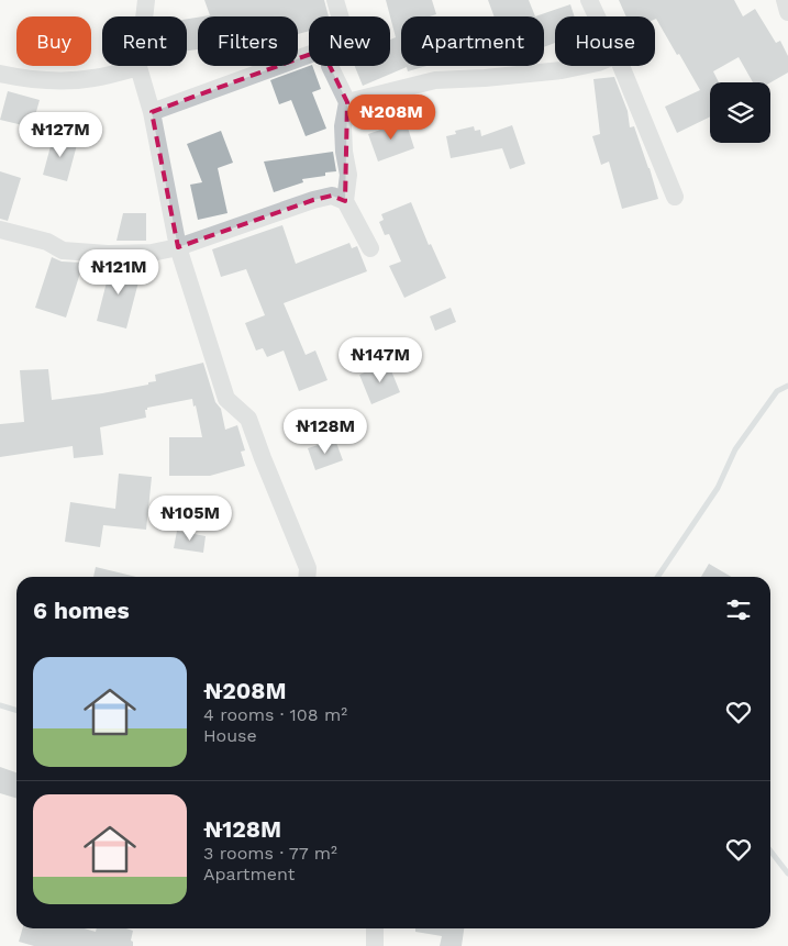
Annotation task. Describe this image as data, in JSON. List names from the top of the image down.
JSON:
{
  "page": {
    "chip": [
      "Buy",
      "Rent",
      "Filters",
      "New",
      "Apartment",
      "House"
    ],
    "price": [
      "₦208M",
      "₦127M",
      "₦121M",
      "₦147M",
      "₦128M",
      "₦105M"
    ],
    "heading": "6 homes",
    "list": [
      {
        "name": "₦208M",
        "note": "4 rooms · 108 m² · House"
      },
      {
        "name": "₦128M",
        "note": "3 rooms · 77 m² · Apartment"
      }
    ]
  }
}
